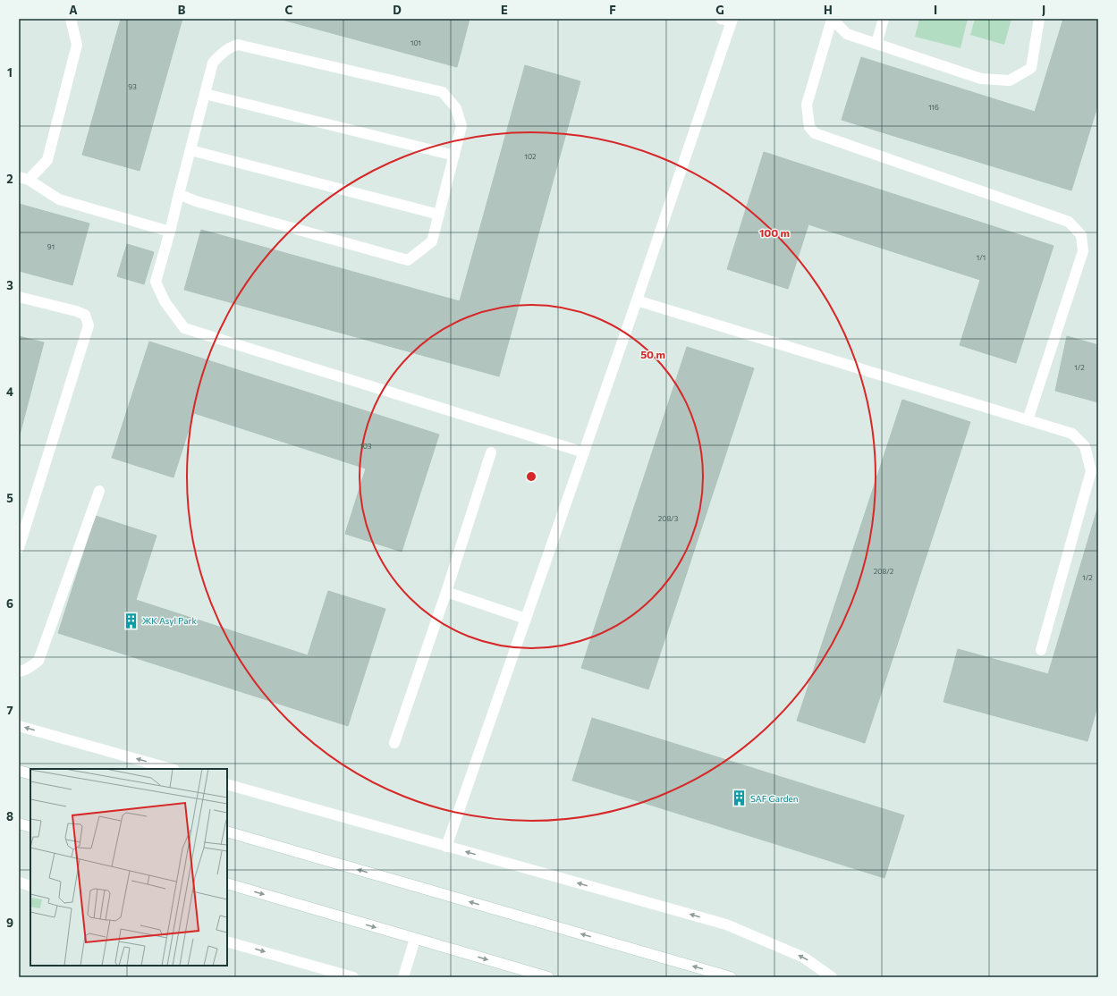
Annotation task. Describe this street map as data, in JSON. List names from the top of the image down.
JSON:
{
  "places": {
    "building": ["ЖК Asyl Park", "SAF Garden"]
  },
  "house_numbers": [
    "101",
    "93",
    "116",
    "102",
    "91",
    "1/1",
    "1/2",
    "103",
    "208/3",
    "208/2",
    "1/2"
  ],
  "grid": {
    "columns": [
      "A",
      "B",
      "C",
      "D",
      "E",
      "F",
      "G",
      "H",
      "I",
      "J"
    ],
    "rows": [
      "1",
      "2",
      "3",
      "4",
      "5",
      "6",
      "7",
      "8",
      "9"
    ]
  },
  "rings": ["100 m", "50 m"]
}
